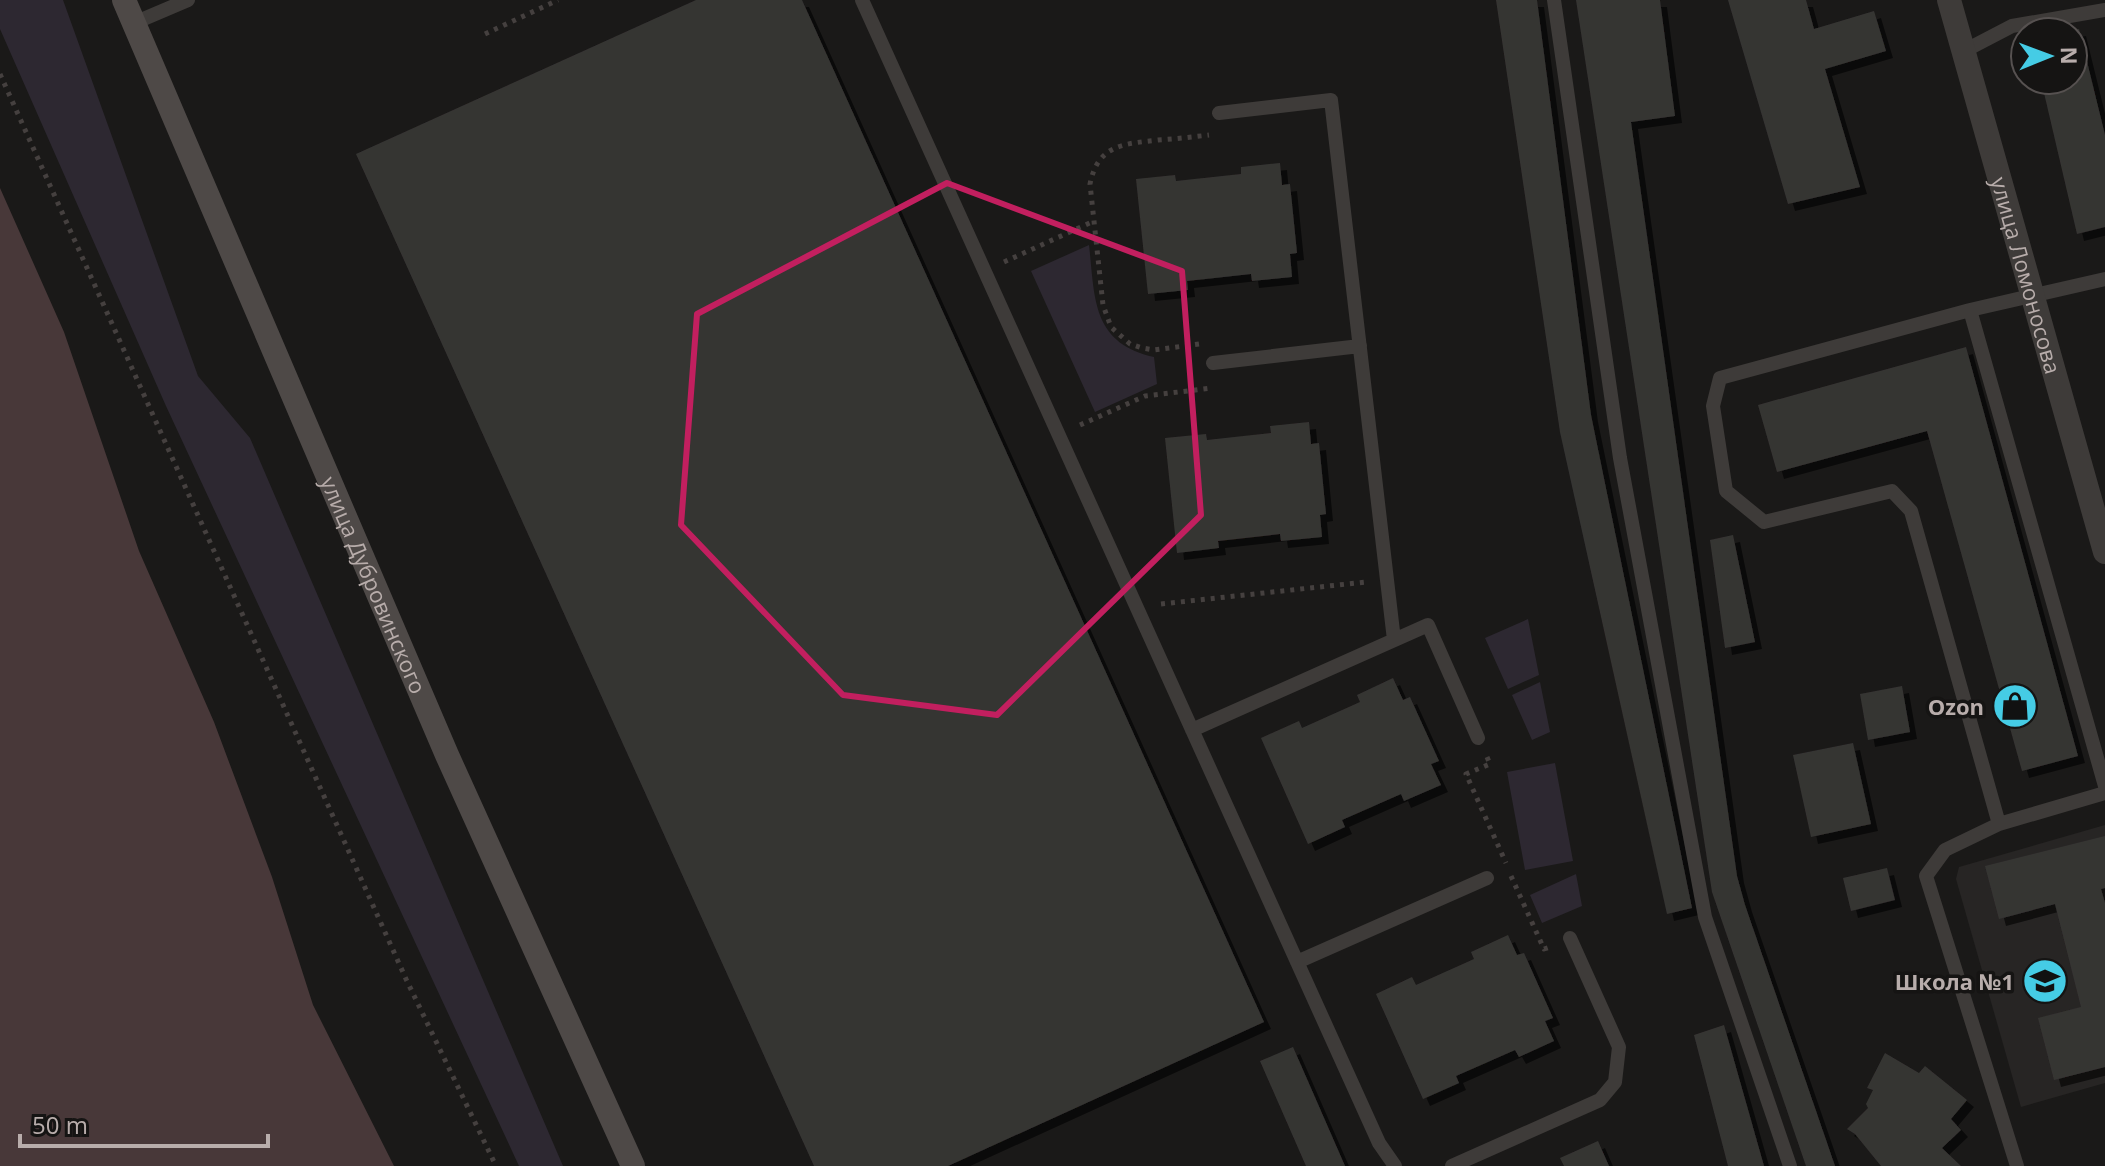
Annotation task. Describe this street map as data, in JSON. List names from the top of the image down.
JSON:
{
  "streets": {
    "main road": ["улица Дубровинского"],
    "street": ["улица Ломоносова"]
  },
  "places": {
    "shop": ["Ozon"],
    "school or university": ["Школа №1"]
  },
  "scale_bar": "50 m",
  "north": "right"
}
